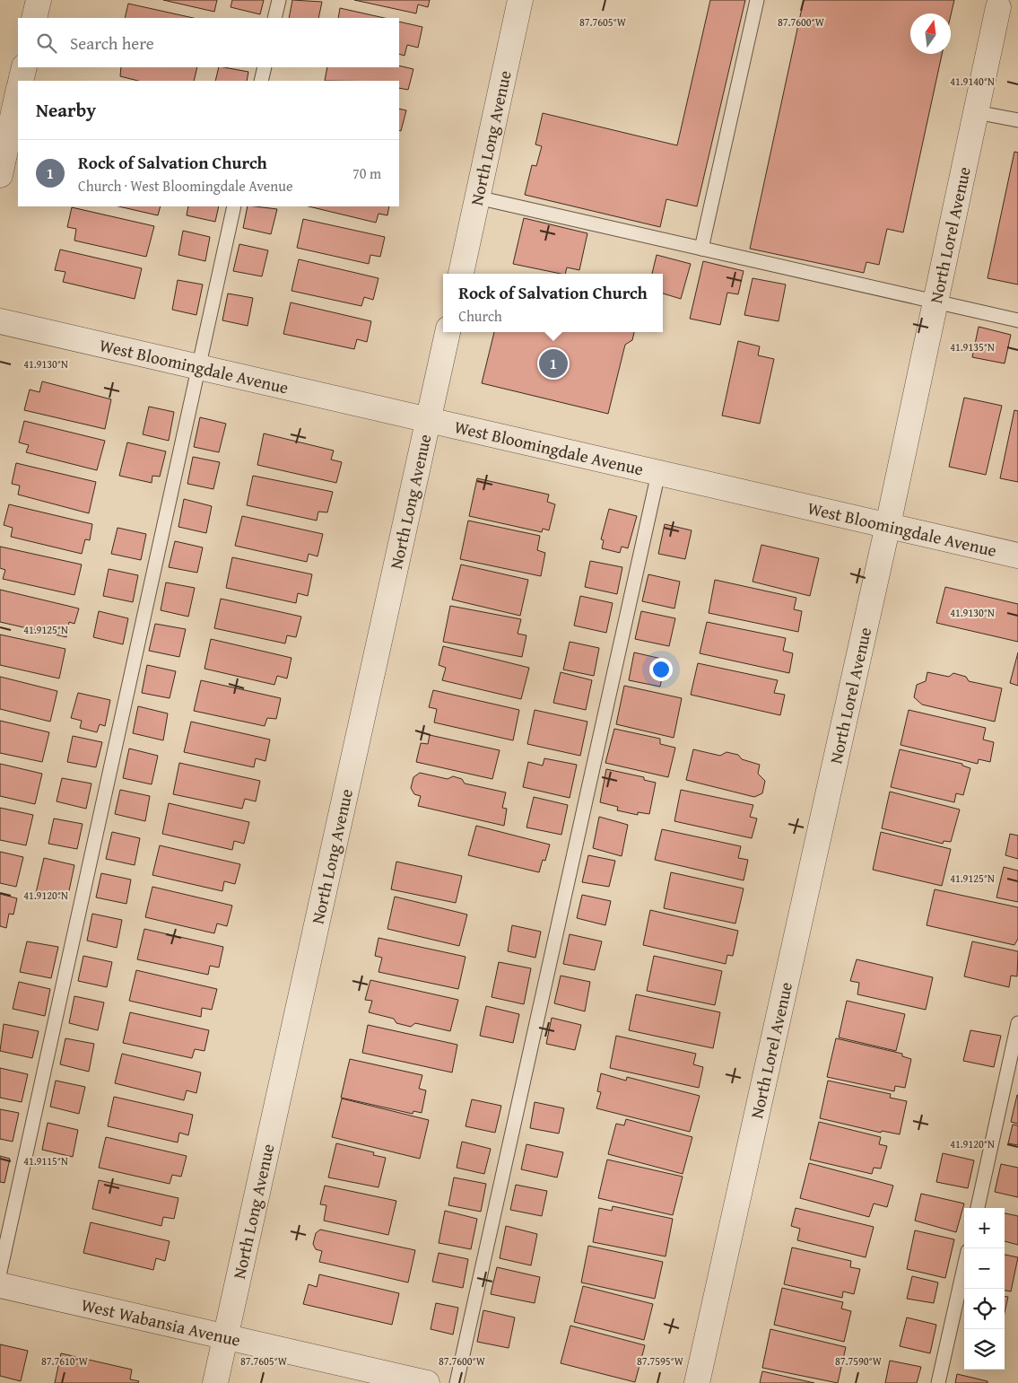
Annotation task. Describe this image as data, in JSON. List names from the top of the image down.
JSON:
{
  "streets": {
    "street": [
      "North Long Avenue",
      "North Lorel Avenue",
      "West Bloomingdale Avenue",
      "West Wabansia Avenue"
    ]
  },
  "crossings": [
    ["North Long Avenue", "West Bloomingdale Avenue"],
    ["North Long Avenue", "West Wabansia Avenue"],
    ["North Lorel Avenue", "West Bloomingdale Avenue"]
  ],
  "north": "top",
  "page": {
    "search": "Search here",
    "heading": "Nearby",
    "list": [
      {
        "mark": "1",
        "name": "Rock of Salvation Church",
        "note": "Church · West Bloomingdale Avenue",
        "value": "70 m"
      }
    ],
    "popup": ["Rock of Salvation Church", "Church"],
    "pins": "1",
    "map_buttons": ["+", "−"]
  },
  "coordinates": [
    "87.7605°W",
    "87.7600°W",
    "41.9140°N",
    "41.9135°N",
    "41.9130°N",
    "41.9125°N",
    "41.9120°N",
    "41.9115°N",
    "87.7610°W",
    "87.7595°W",
    "87.7590°W"
  ]
}
